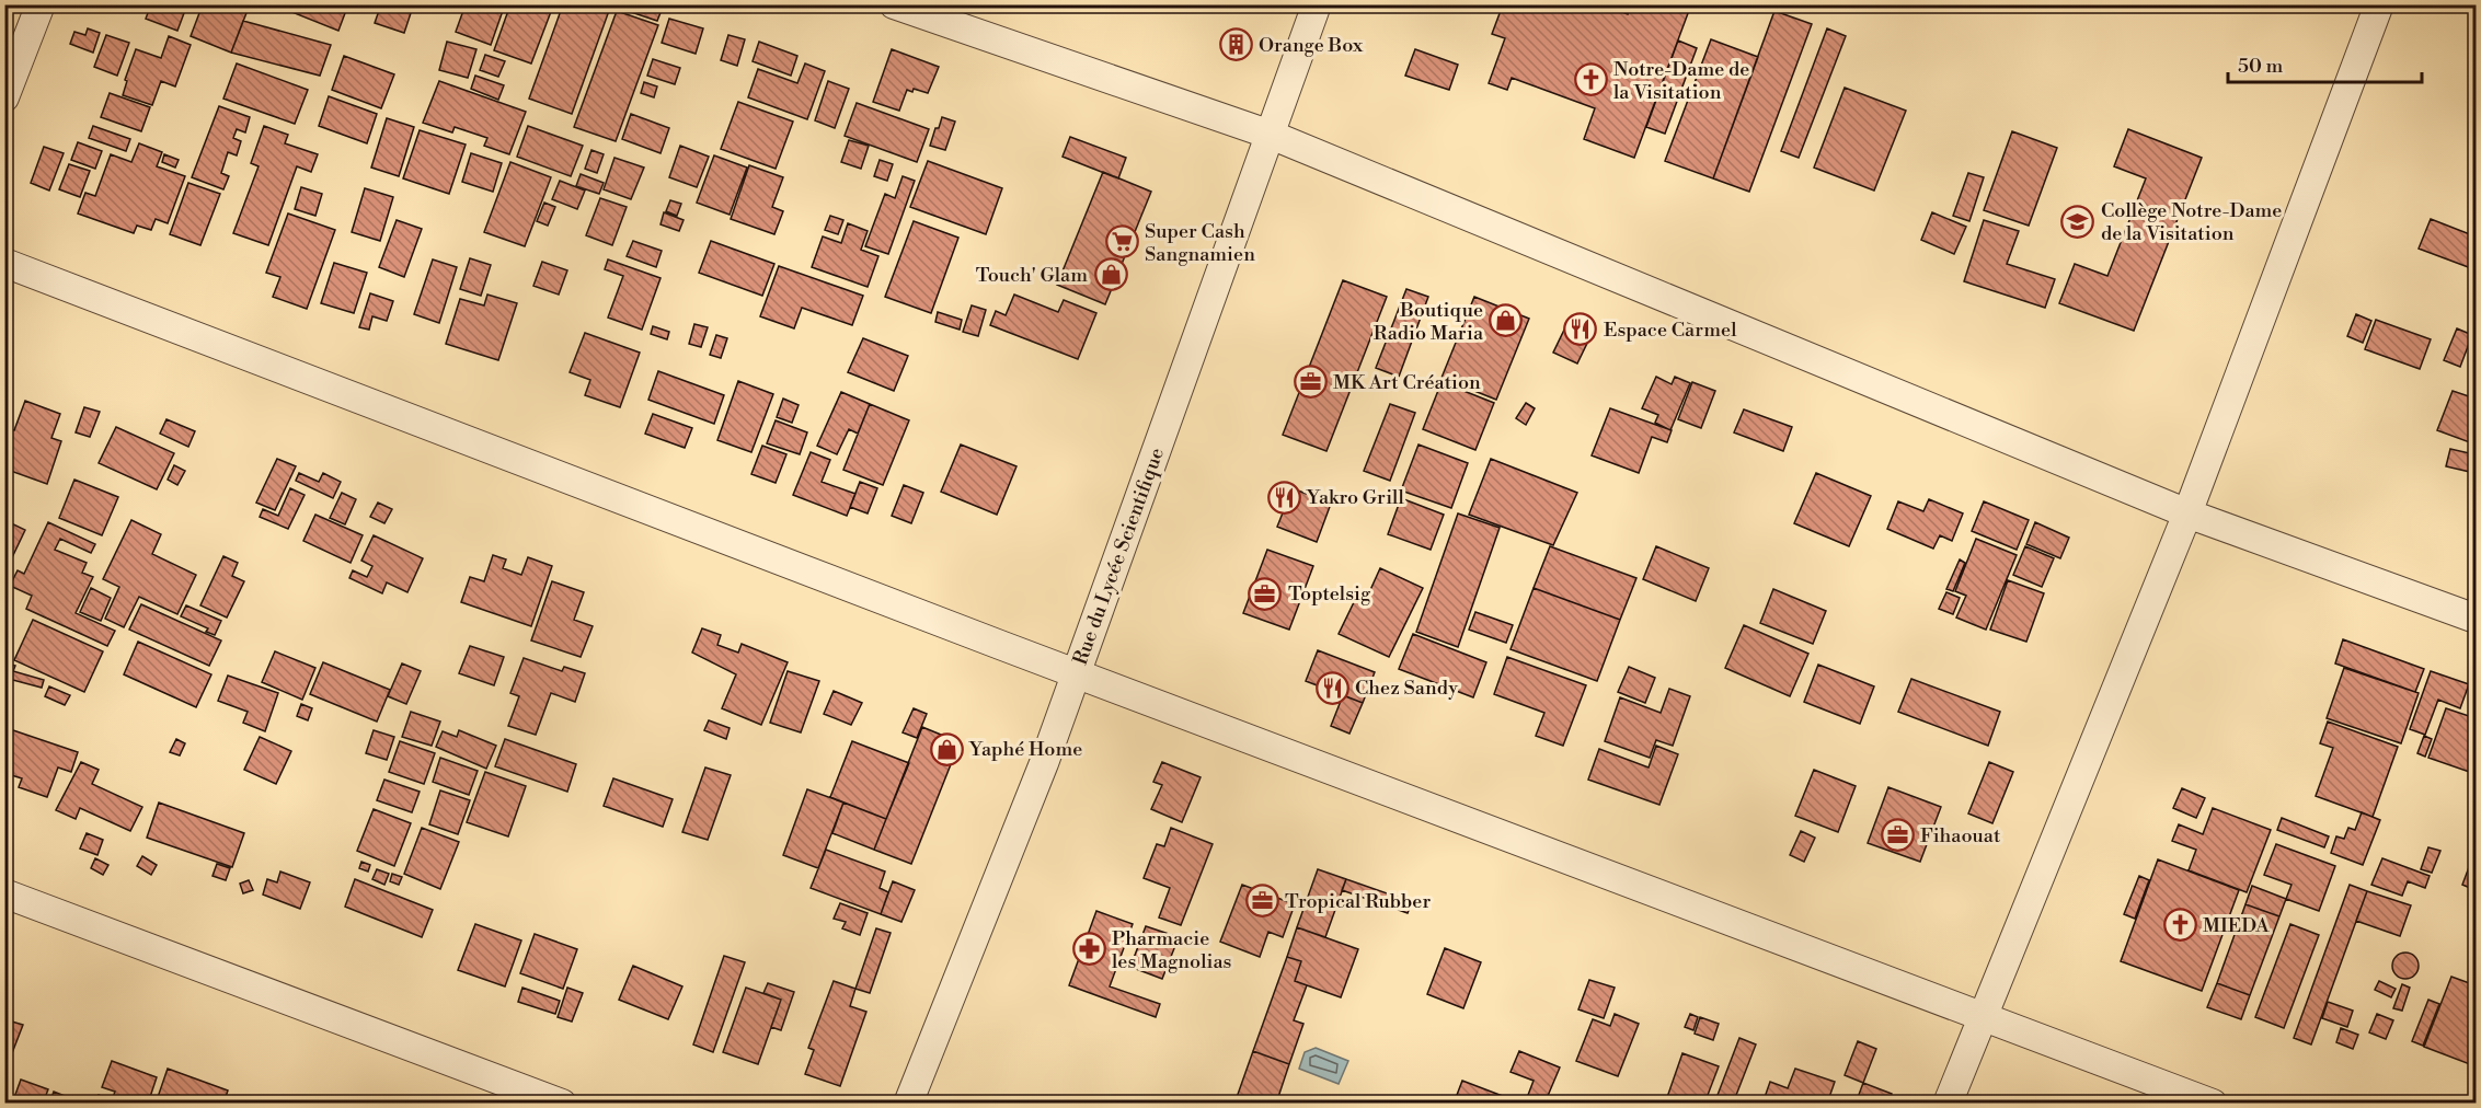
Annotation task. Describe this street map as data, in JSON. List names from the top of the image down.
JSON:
{
  "streets": {
    "street": ["Rue du Lycée Scientifique"]
  },
  "places": {
    "building": ["Orange Box"],
    "church": ["Notre-Dame de la Visitation", "MIEDA"],
    "school or university": ["Collège Notre-Dame de la Visitation"],
    "supermarket": ["Super Cash Sangnamien"],
    "shop": ["Touch' Glam", "Boutique Radio Maria", "Yaphé Home"],
    "restaurant": ["Espace Carmel", "Yakro Grill", "Chez Sandy"],
    "office": [
      "MK Art Création",
      "Toptelsig",
      "Fihaouat",
      "Tropical Rubber"
    ],
    "pharmacy": ["Pharmacie les Magnolias"]
  },
  "scale_bar": "50 m"
}
